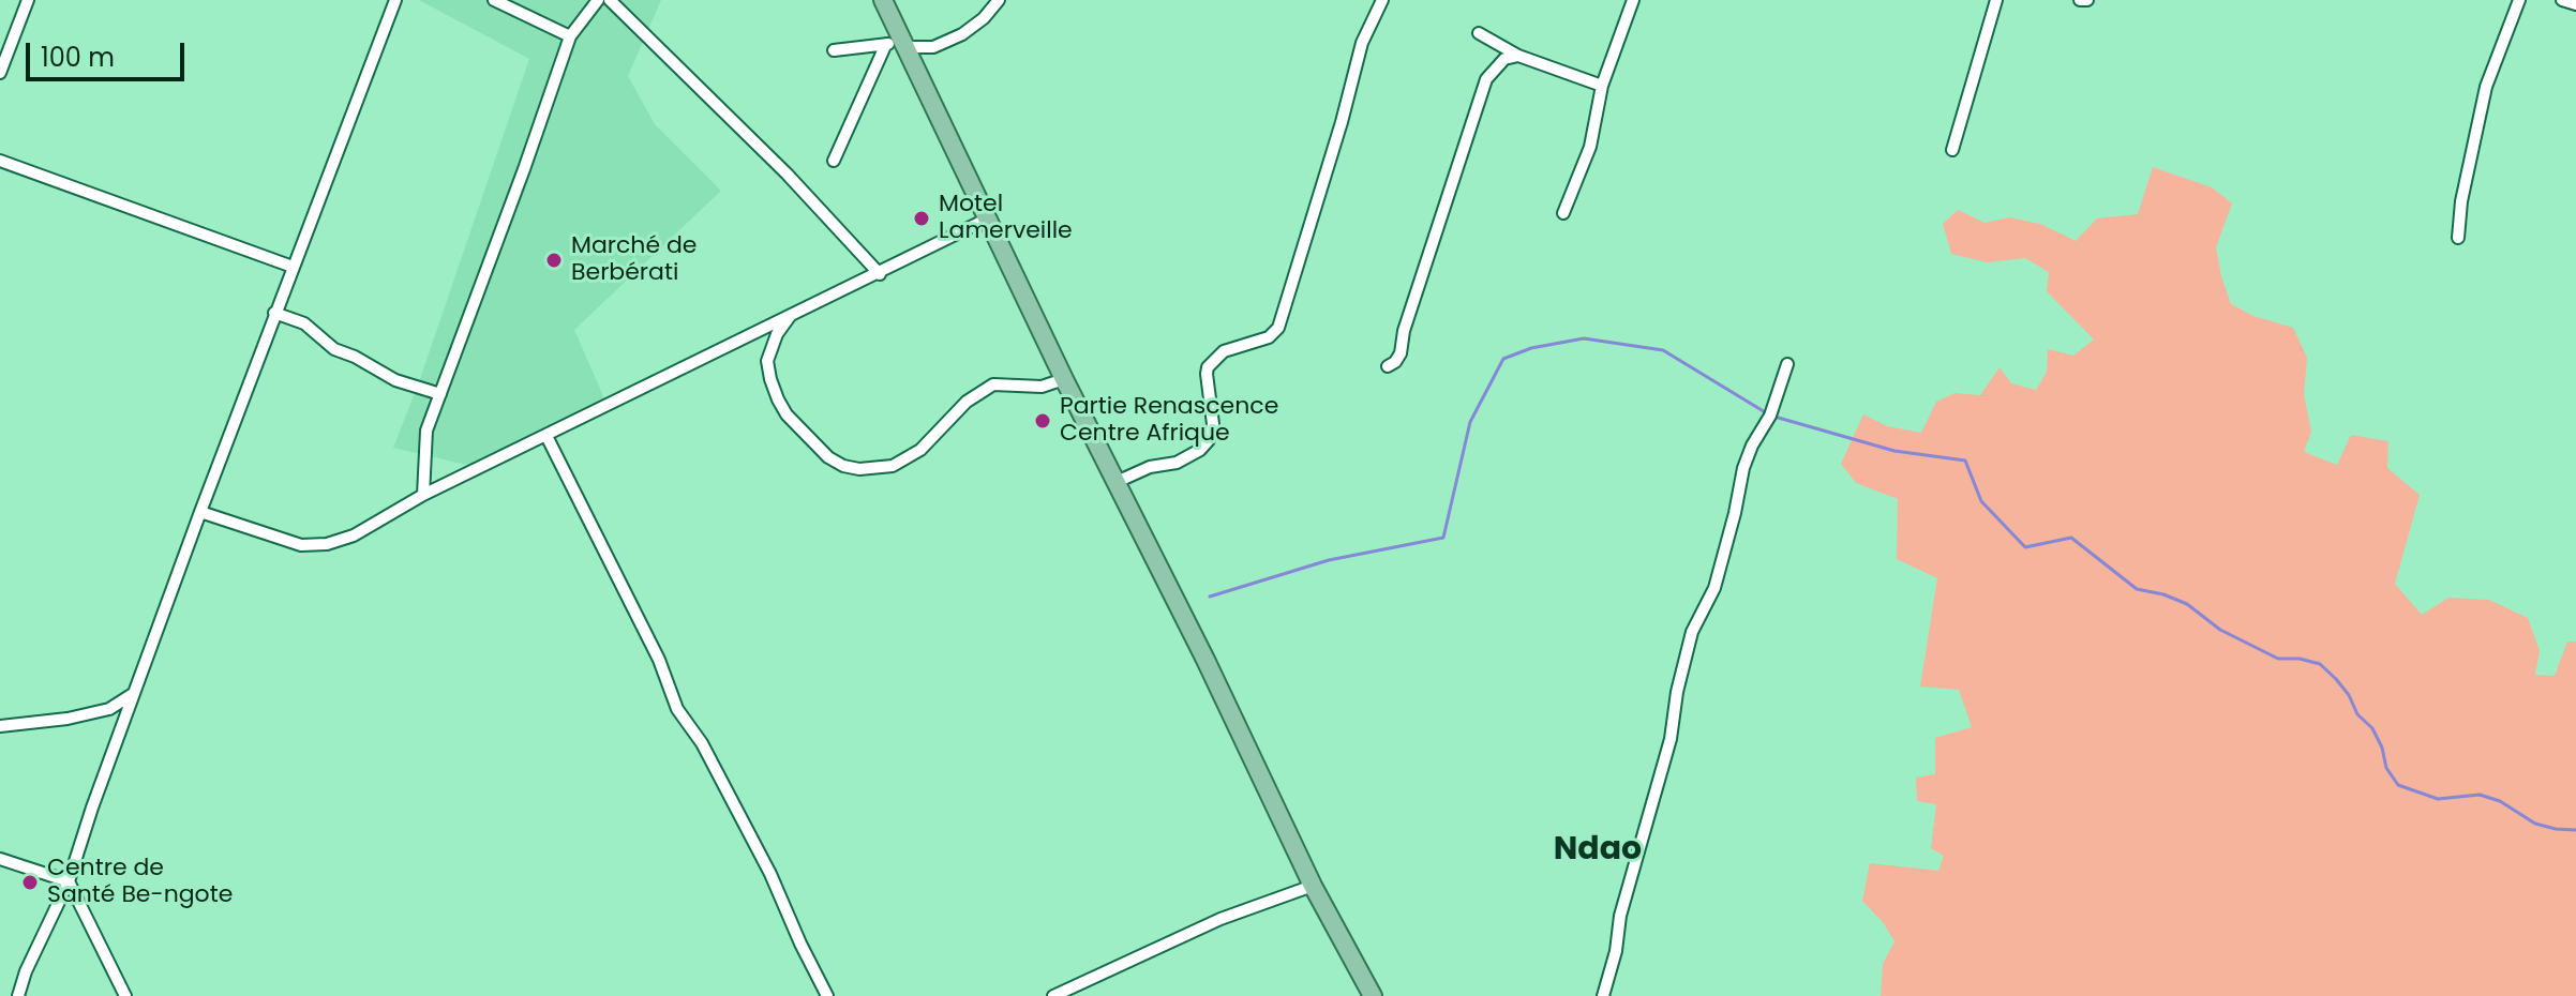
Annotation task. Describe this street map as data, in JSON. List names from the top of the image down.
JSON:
{
  "districts": ["Ndao"],
  "places": [
    "Motel Lamerveille",
    "Marché de Berbérati",
    "Partie Renascence Centre Afrique",
    "Centre de Santé Be-ngote"
  ],
  "scale_bar": "100 m"
}
